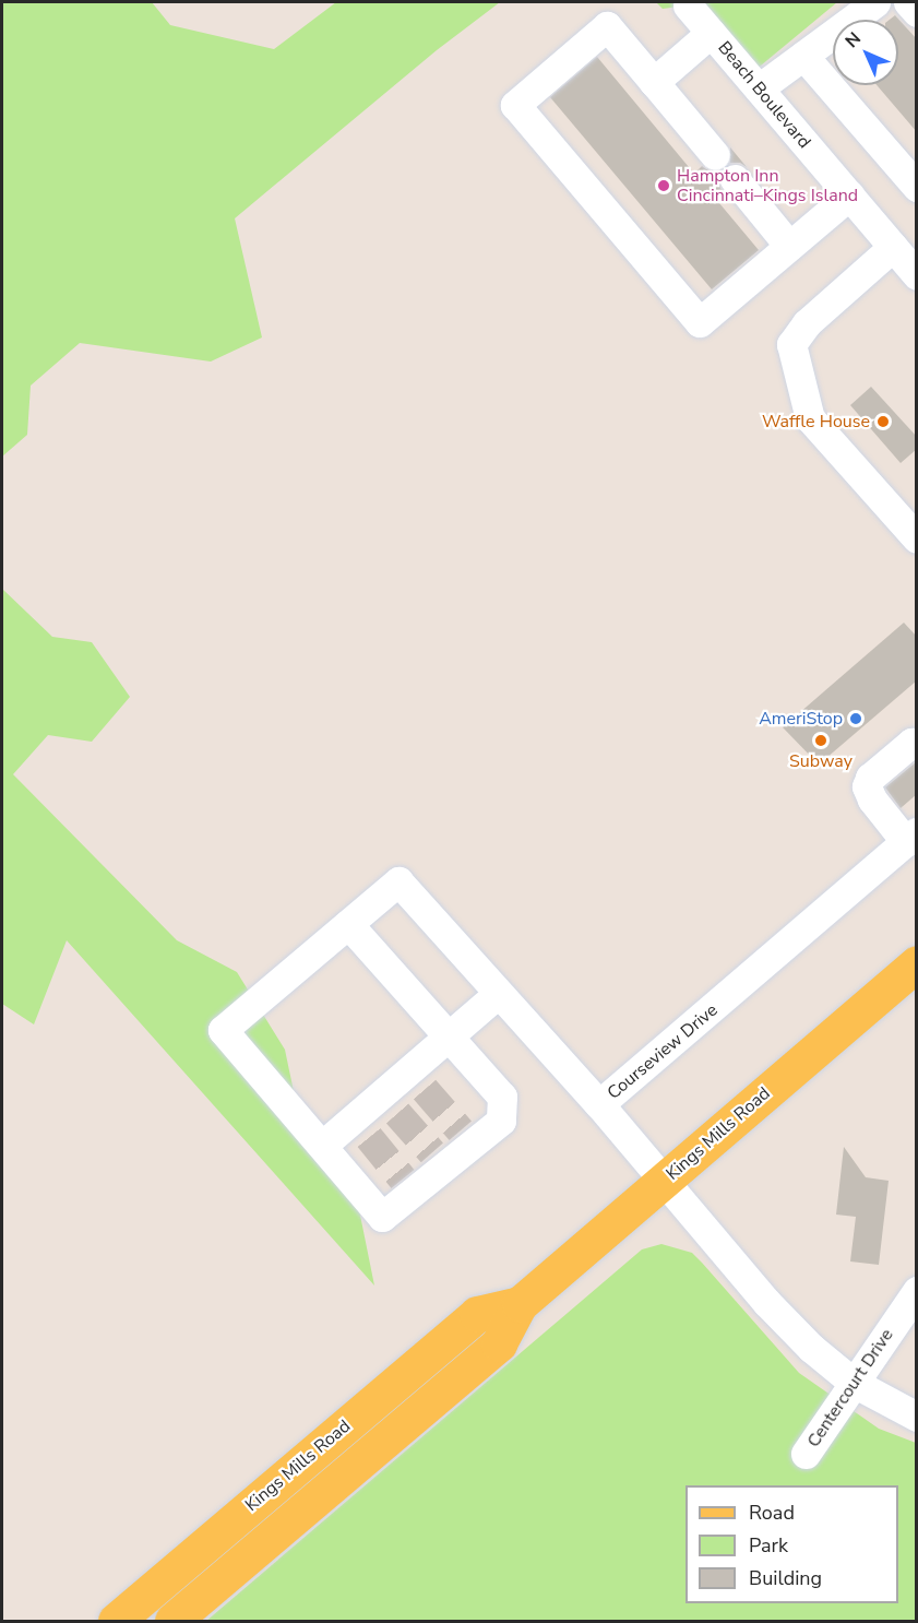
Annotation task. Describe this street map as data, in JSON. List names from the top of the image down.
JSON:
{
  "streets": {
    "main road": ["Kings Mills Road"],
    "street": ["Beach Boulevard", "Courseview Drive", "Centercourt Drive"]
  },
  "crossings": [
    ["Courseview Drive", "Kings Mills Road"],
    ["Courseview Drive", "Centercourt Drive"]
  ],
  "places": [
    "Hampton Inn Cincinnati–Kings Island",
    "Waffle House",
    "AmeriStop",
    "Subway"
  ],
  "legend": ["Road", "Park", "Building"],
  "north": "top left"
}
